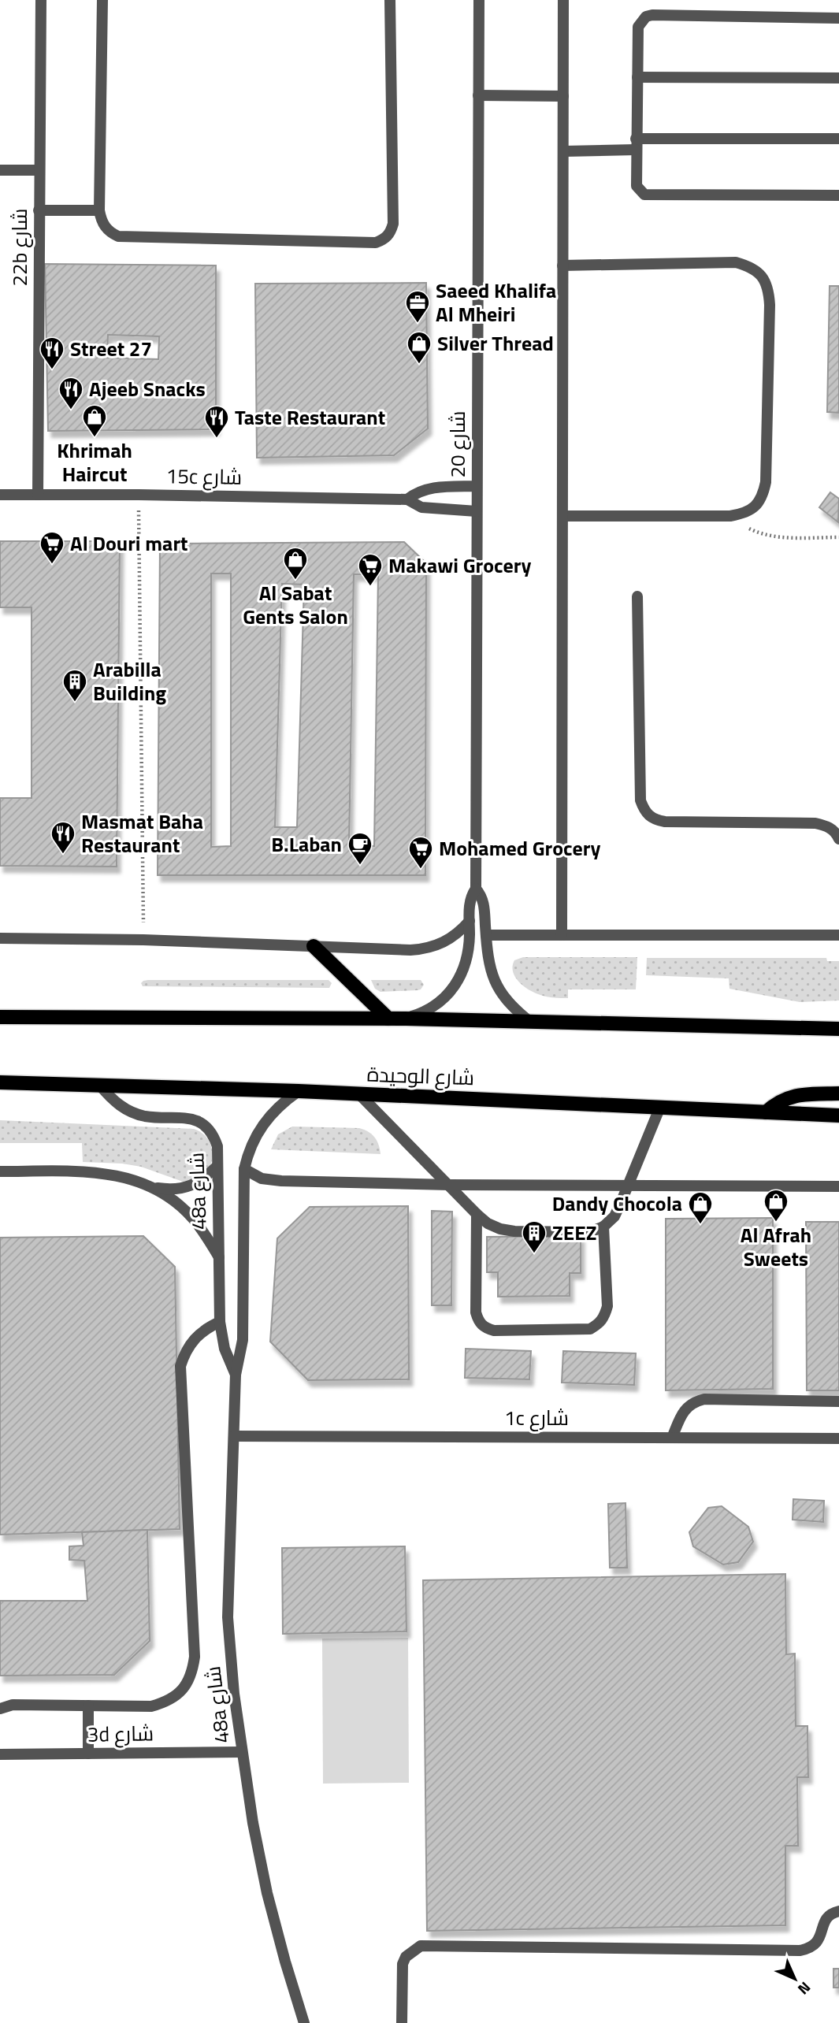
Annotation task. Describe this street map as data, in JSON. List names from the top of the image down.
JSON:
{
  "streets": {
    "main road": ["شارع الوحيدة"],
    "street": [
      "22b شارع",
      "شارع 20",
      "15c شارع",
      "48a شارع",
      "1c شارع",
      "3d شارع"
    ]
  },
  "crossings": [
    ["22b شارع", "15c شارع"],
    ["شارع 20", "15c شارع"],
    ["شارع الوحيدة", "48a شارع"],
    ["48a شارع", "1c شارع"],
    ["48a شارع", "3d شارع"]
  ],
  "places": {
    "office": ["Saeed Khalifa Al Mheiri"],
    "shop": [
      "Silver Thread",
      "Khrimah Haircut",
      "Al Sabat Gents Salon",
      "Al Afrah Sweets",
      "Dandy Chocola"
    ],
    "restaurant": [
      "Street 27",
      "Ajeeb Snacks",
      "Taste Restaurant",
      "Masmat Baha Restaurant"
    ],
    "supermarket": ["Al Douri mart", "Makawi Grocery", "Mohamed Grocery"],
    "building": ["Arabilla Building", "ZEEZ"],
    "cafe": ["B.Laban"]
  },
  "north": "bottom right"
}
